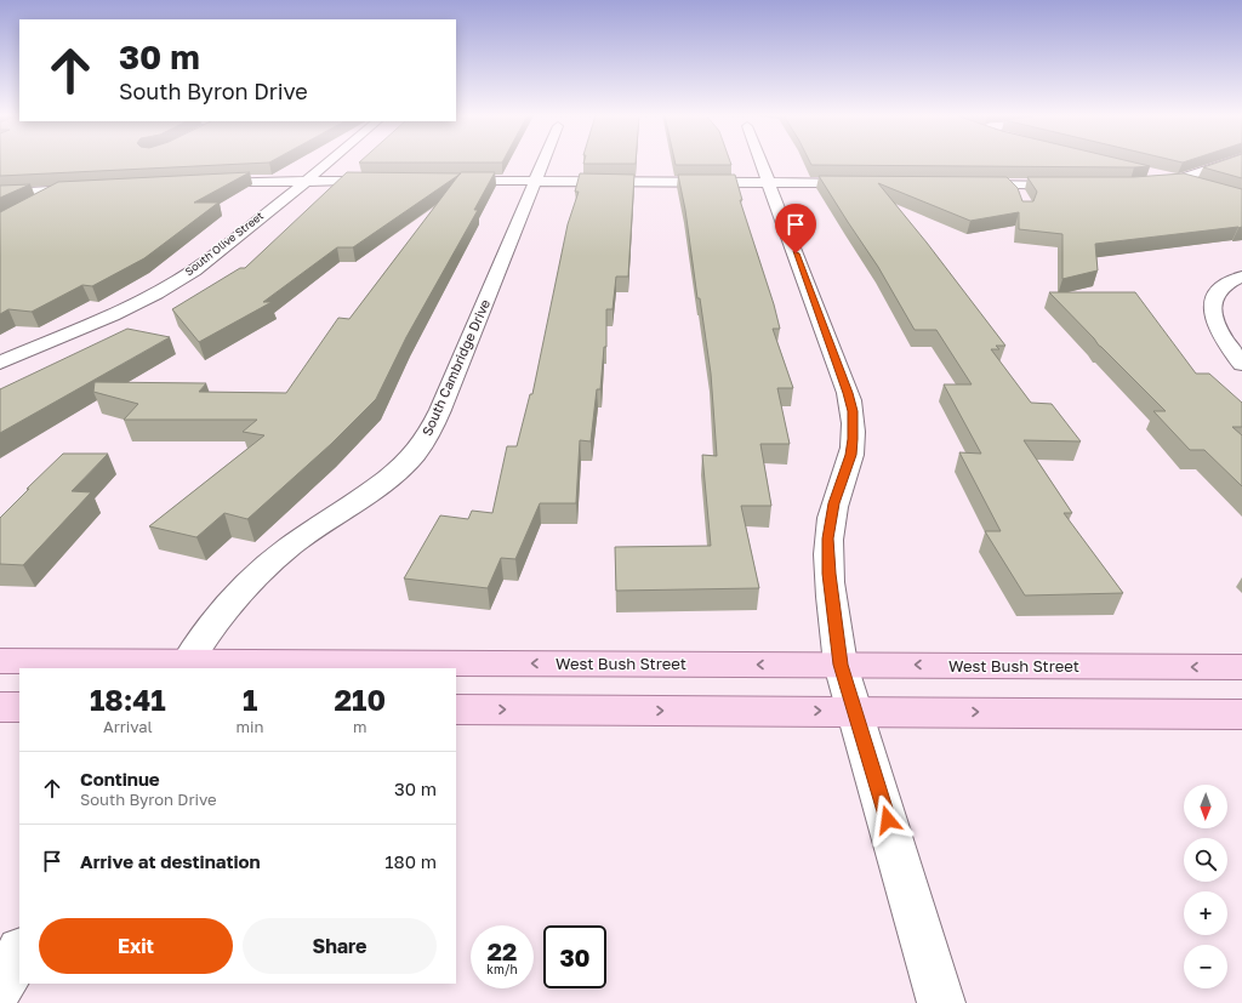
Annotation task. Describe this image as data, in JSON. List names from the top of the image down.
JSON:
{
  "streets": {
    "main road": ["West Bush Street"],
    "street": ["South Olive Street", "South Cambridge Drive"]
  },
  "crossings": [
    ["South Cambridge Drive", "West Bush Street"]
  ],
  "north": "bottom",
  "page": {
    "turn": ["30 m", "South Byron Drive"],
    "eta": [
      "18:41",
      "Arrival",
      "1",
      "min",
      "210",
      "m"
    ],
    "list": [
      {
        "name": "Continue",
        "note": "South Byron Drive",
        "value": "30 m"
      },
      {
        "name": "Arrive at destination",
        "value": "180 m"
      }
    ],
    "map_buttons": ["+", "−"],
    "buttons": ["Exit", "Share"],
    "speed": "22 km/h",
    "limit": "30"
  }
}
